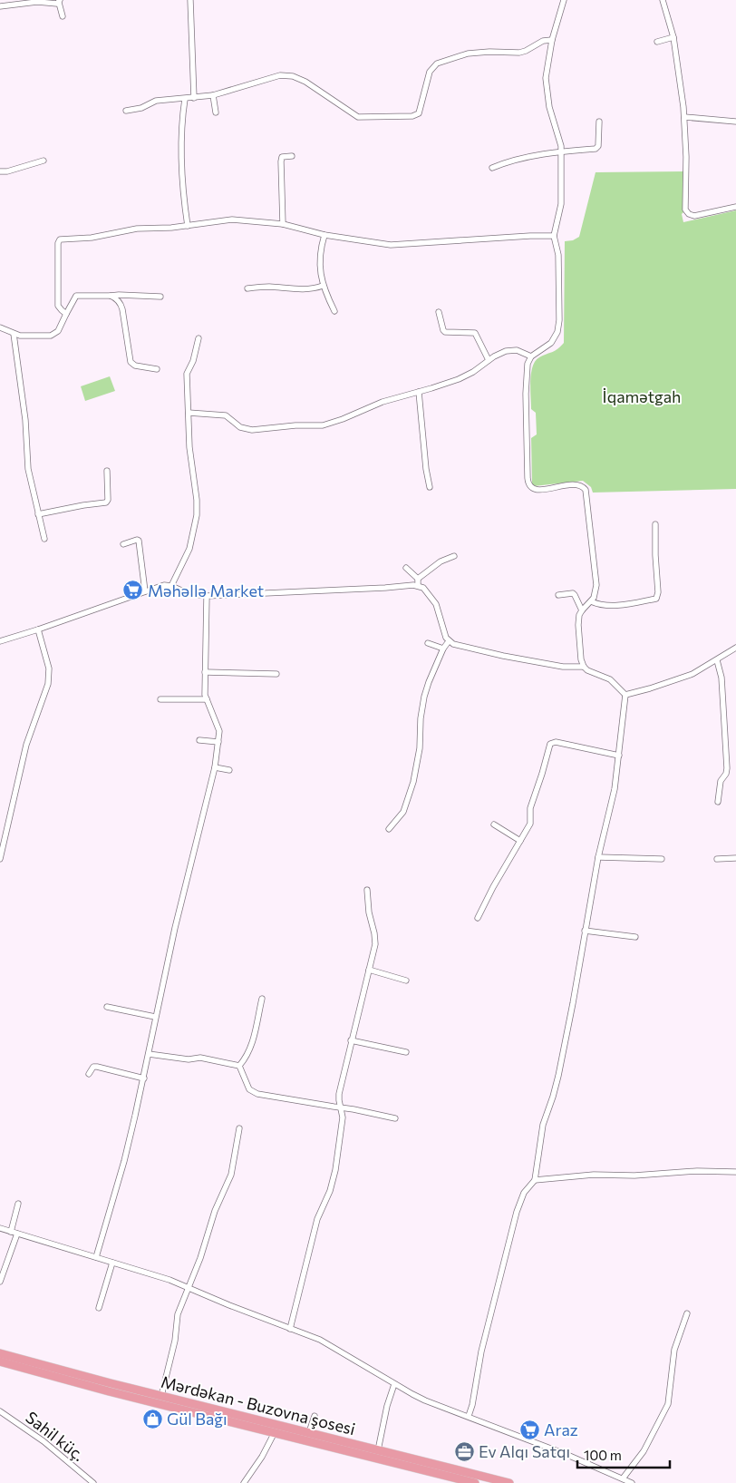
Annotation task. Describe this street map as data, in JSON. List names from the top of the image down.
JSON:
{
  "streets": {
    "main road": ["Mərdəkan - Buzovna şosesi"],
    "street": ["Sahil küç."]
  },
  "parks": ["İqamətgah"],
  "places": {
    "supermarket": ["Məhəllə Market", "Araz"],
    "shop": ["Gül Bağı"],
    "office": ["Ev Alqı Satqı"]
  },
  "scale_bar": "100 m"
}
